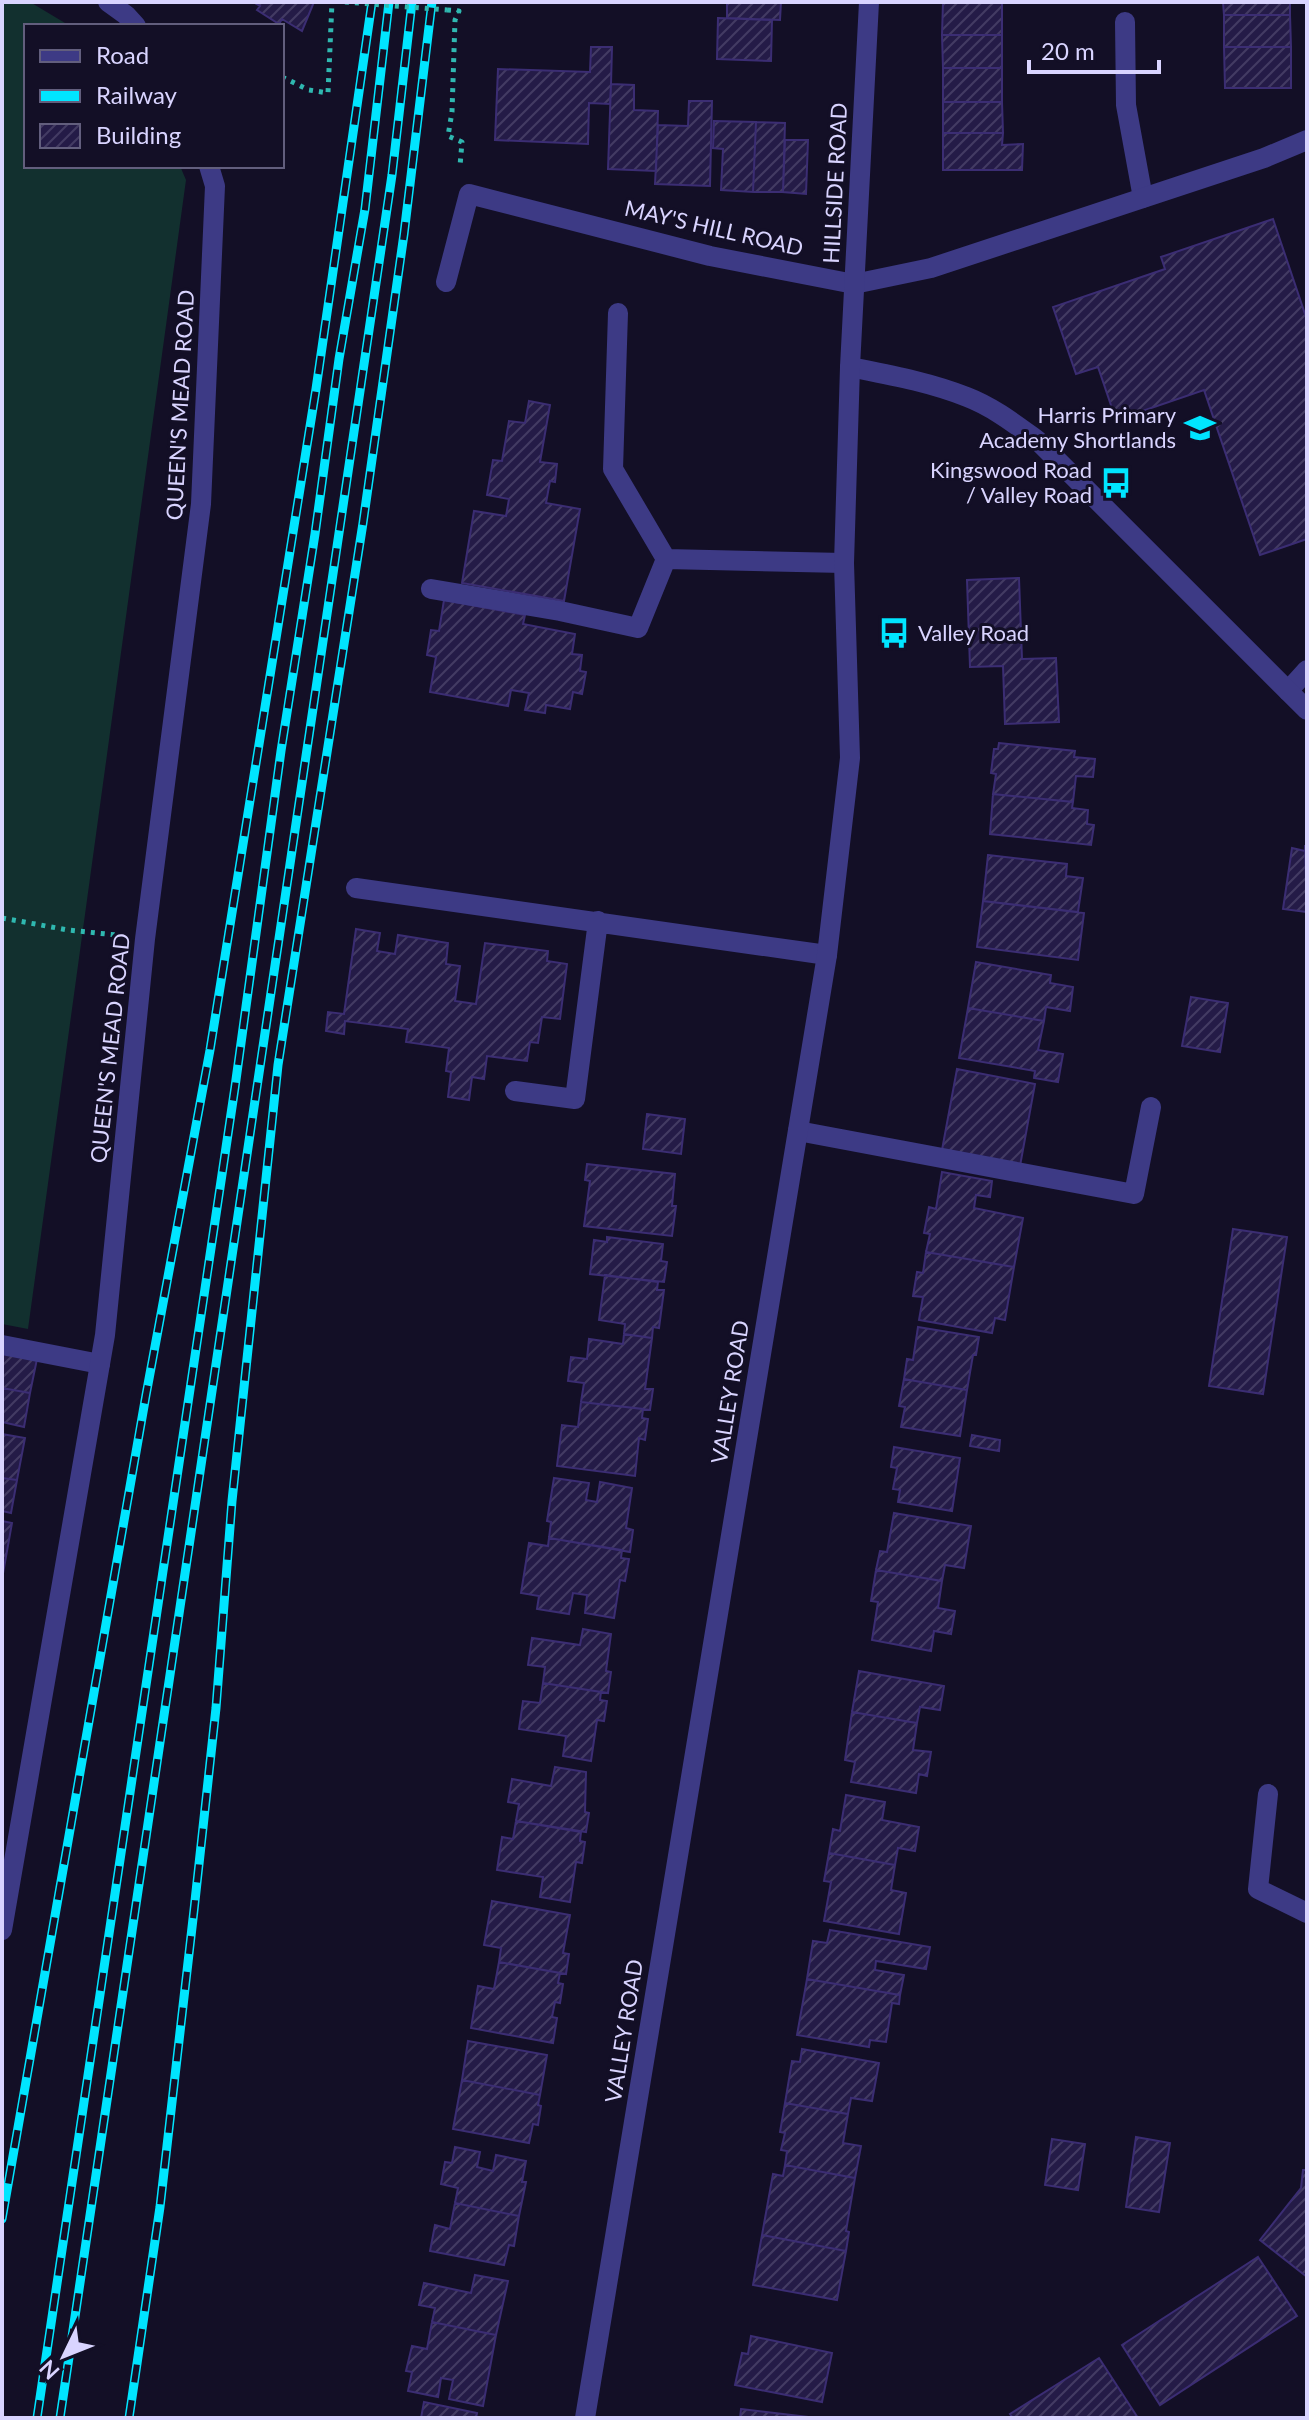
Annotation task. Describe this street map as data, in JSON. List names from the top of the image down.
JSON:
{
  "streets": {
    "street": [
      "HILLSIDE ROAD",
      "MAY'S HILL ROAD",
      "QUEEN'S MEAD ROAD",
      "VALLEY ROAD"
    ]
  },
  "crossings": [
    ["HILLSIDE ROAD", "MAY'S HILL ROAD"],
    ["HILLSIDE ROAD", "VALLEY ROAD"]
  ],
  "places": {
    "school or university": ["Harris Primary Academy Shortlands"],
    "bus stop": ["Kingswood Road / Valley Road", "Valley Road"]
  },
  "legend": ["Road", "Railway", "Building"],
  "scale_bar": "20 m",
  "north": "bottom left"
}
